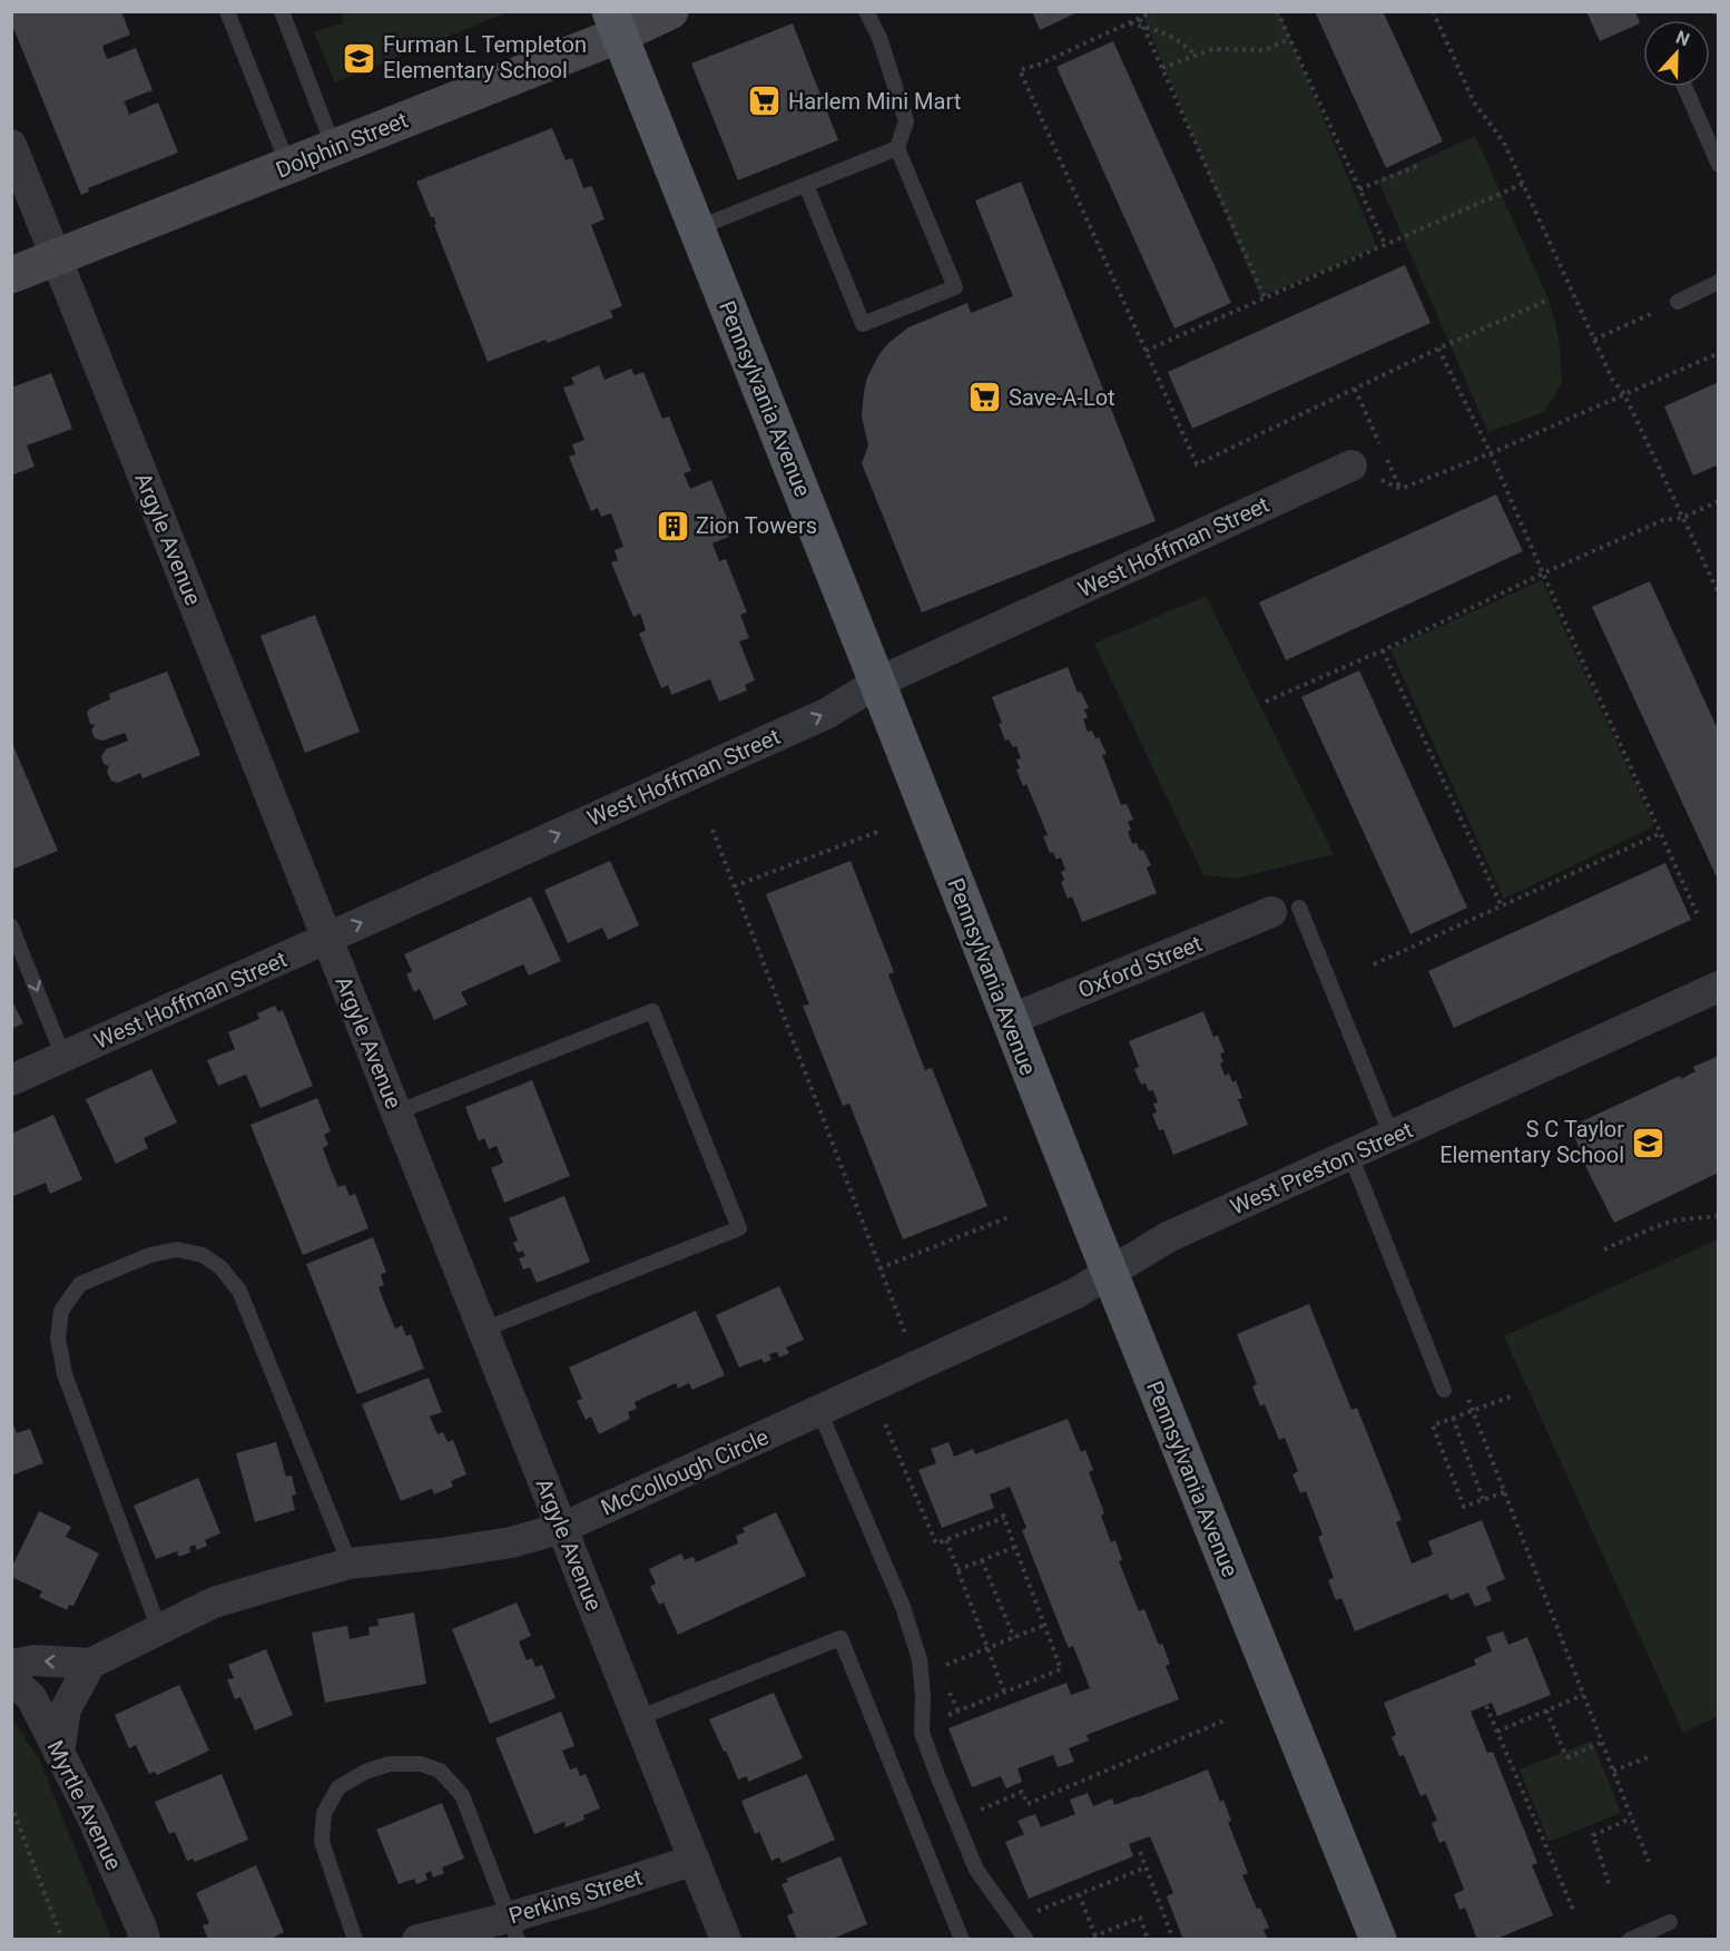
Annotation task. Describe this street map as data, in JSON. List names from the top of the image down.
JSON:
{
  "streets": {
    "main road": ["Dolphin Street", "Pennsylvania Avenue"],
    "street": [
      "Argyle Avenue",
      "West Hoffman Street",
      "Oxford Street",
      "West Preston Street",
      "McCollough Circle",
      "Myrtle Avenue",
      "Perkins Street"
    ]
  },
  "crossings": [
    ["Dolphin Street", "Pennsylvania Avenue"],
    ["Dolphin Street", "Argyle Avenue"],
    ["Pennsylvania Avenue", "West Hoffman Street"],
    ["Pennsylvania Avenue", "Oxford Street"],
    ["Pennsylvania Avenue", "West Preston Street"],
    ["Pennsylvania Avenue", "McCollough Circle"],
    ["Argyle Avenue", "West Hoffman Street"],
    ["Argyle Avenue", "McCollough Circle"],
    ["Argyle Avenue", "Perkins Street"],
    ["West Preston Street", "McCollough Circle"]
  ],
  "one_way": ["West Hoffman Street"],
  "places": {
    "school or university": ["Furman L Templeton Elementary School", "S C Taylor Elementary School"],
    "supermarket": ["Harlem Mini Mart", "Save-A-Lot"],
    "building": ["Zion Towers"]
  },
  "north": "top"
}
